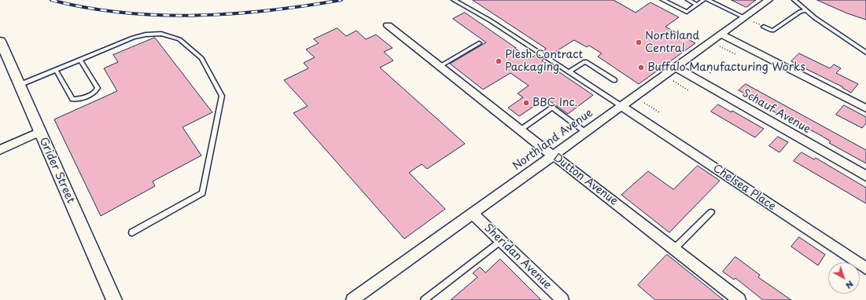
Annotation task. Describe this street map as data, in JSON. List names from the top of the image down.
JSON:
{
  "streets": {
    "street": [
      "Schauf Avenue",
      "Northland Avenue",
      "Grider Street",
      "Dutton Avenue",
      "Chelsea Place",
      "Sheridan Avenue"
    ]
  },
  "crossings": [
    ["Schauf Avenue", "Northland Avenue"],
    ["Northland Avenue", "Dutton Avenue"],
    ["Northland Avenue", "Chelsea Place"],
    ["Northland Avenue", "Sheridan Avenue"]
  ],
  "places": [
    "Northland Central",
    "Plesh Contract Packaging",
    "Buffalo Manufacturing Works",
    "BBC Inc."
  ],
  "north": "bottom right"
}
